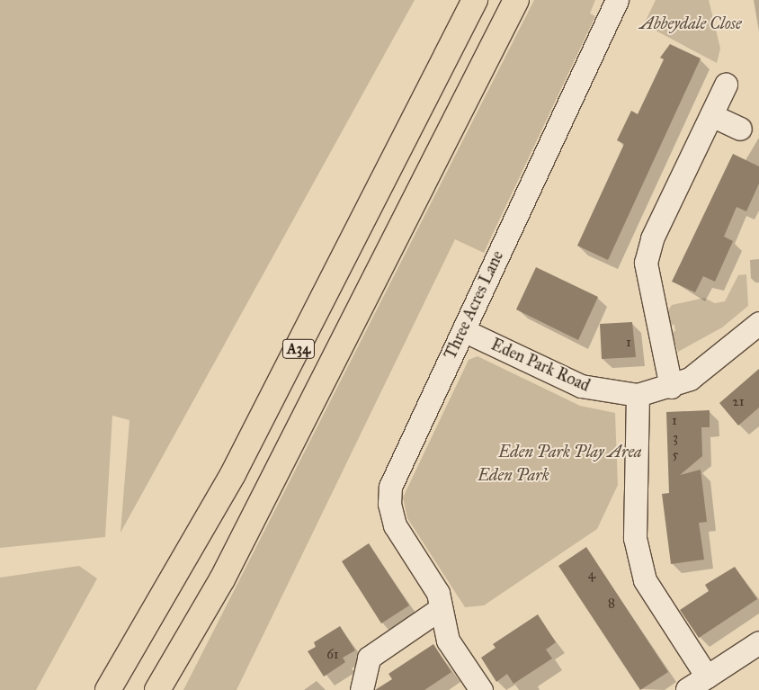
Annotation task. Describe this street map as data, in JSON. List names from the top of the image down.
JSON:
{
  "streets": {
    "highway": ["A34"],
    "street": ["Three Acres Lane", "Eden Park Road"]
  },
  "crossings": [
    ["Three Acres Lane", "Eden Park Road"]
  ],
  "parks": ["Abbeydale Close", "Eden Park Play Area", "Eden Park"],
  "house_numbers": [
    "1",
    "21",
    "1",
    "3",
    "5",
    "4",
    "8",
    "61"
  ]
}
